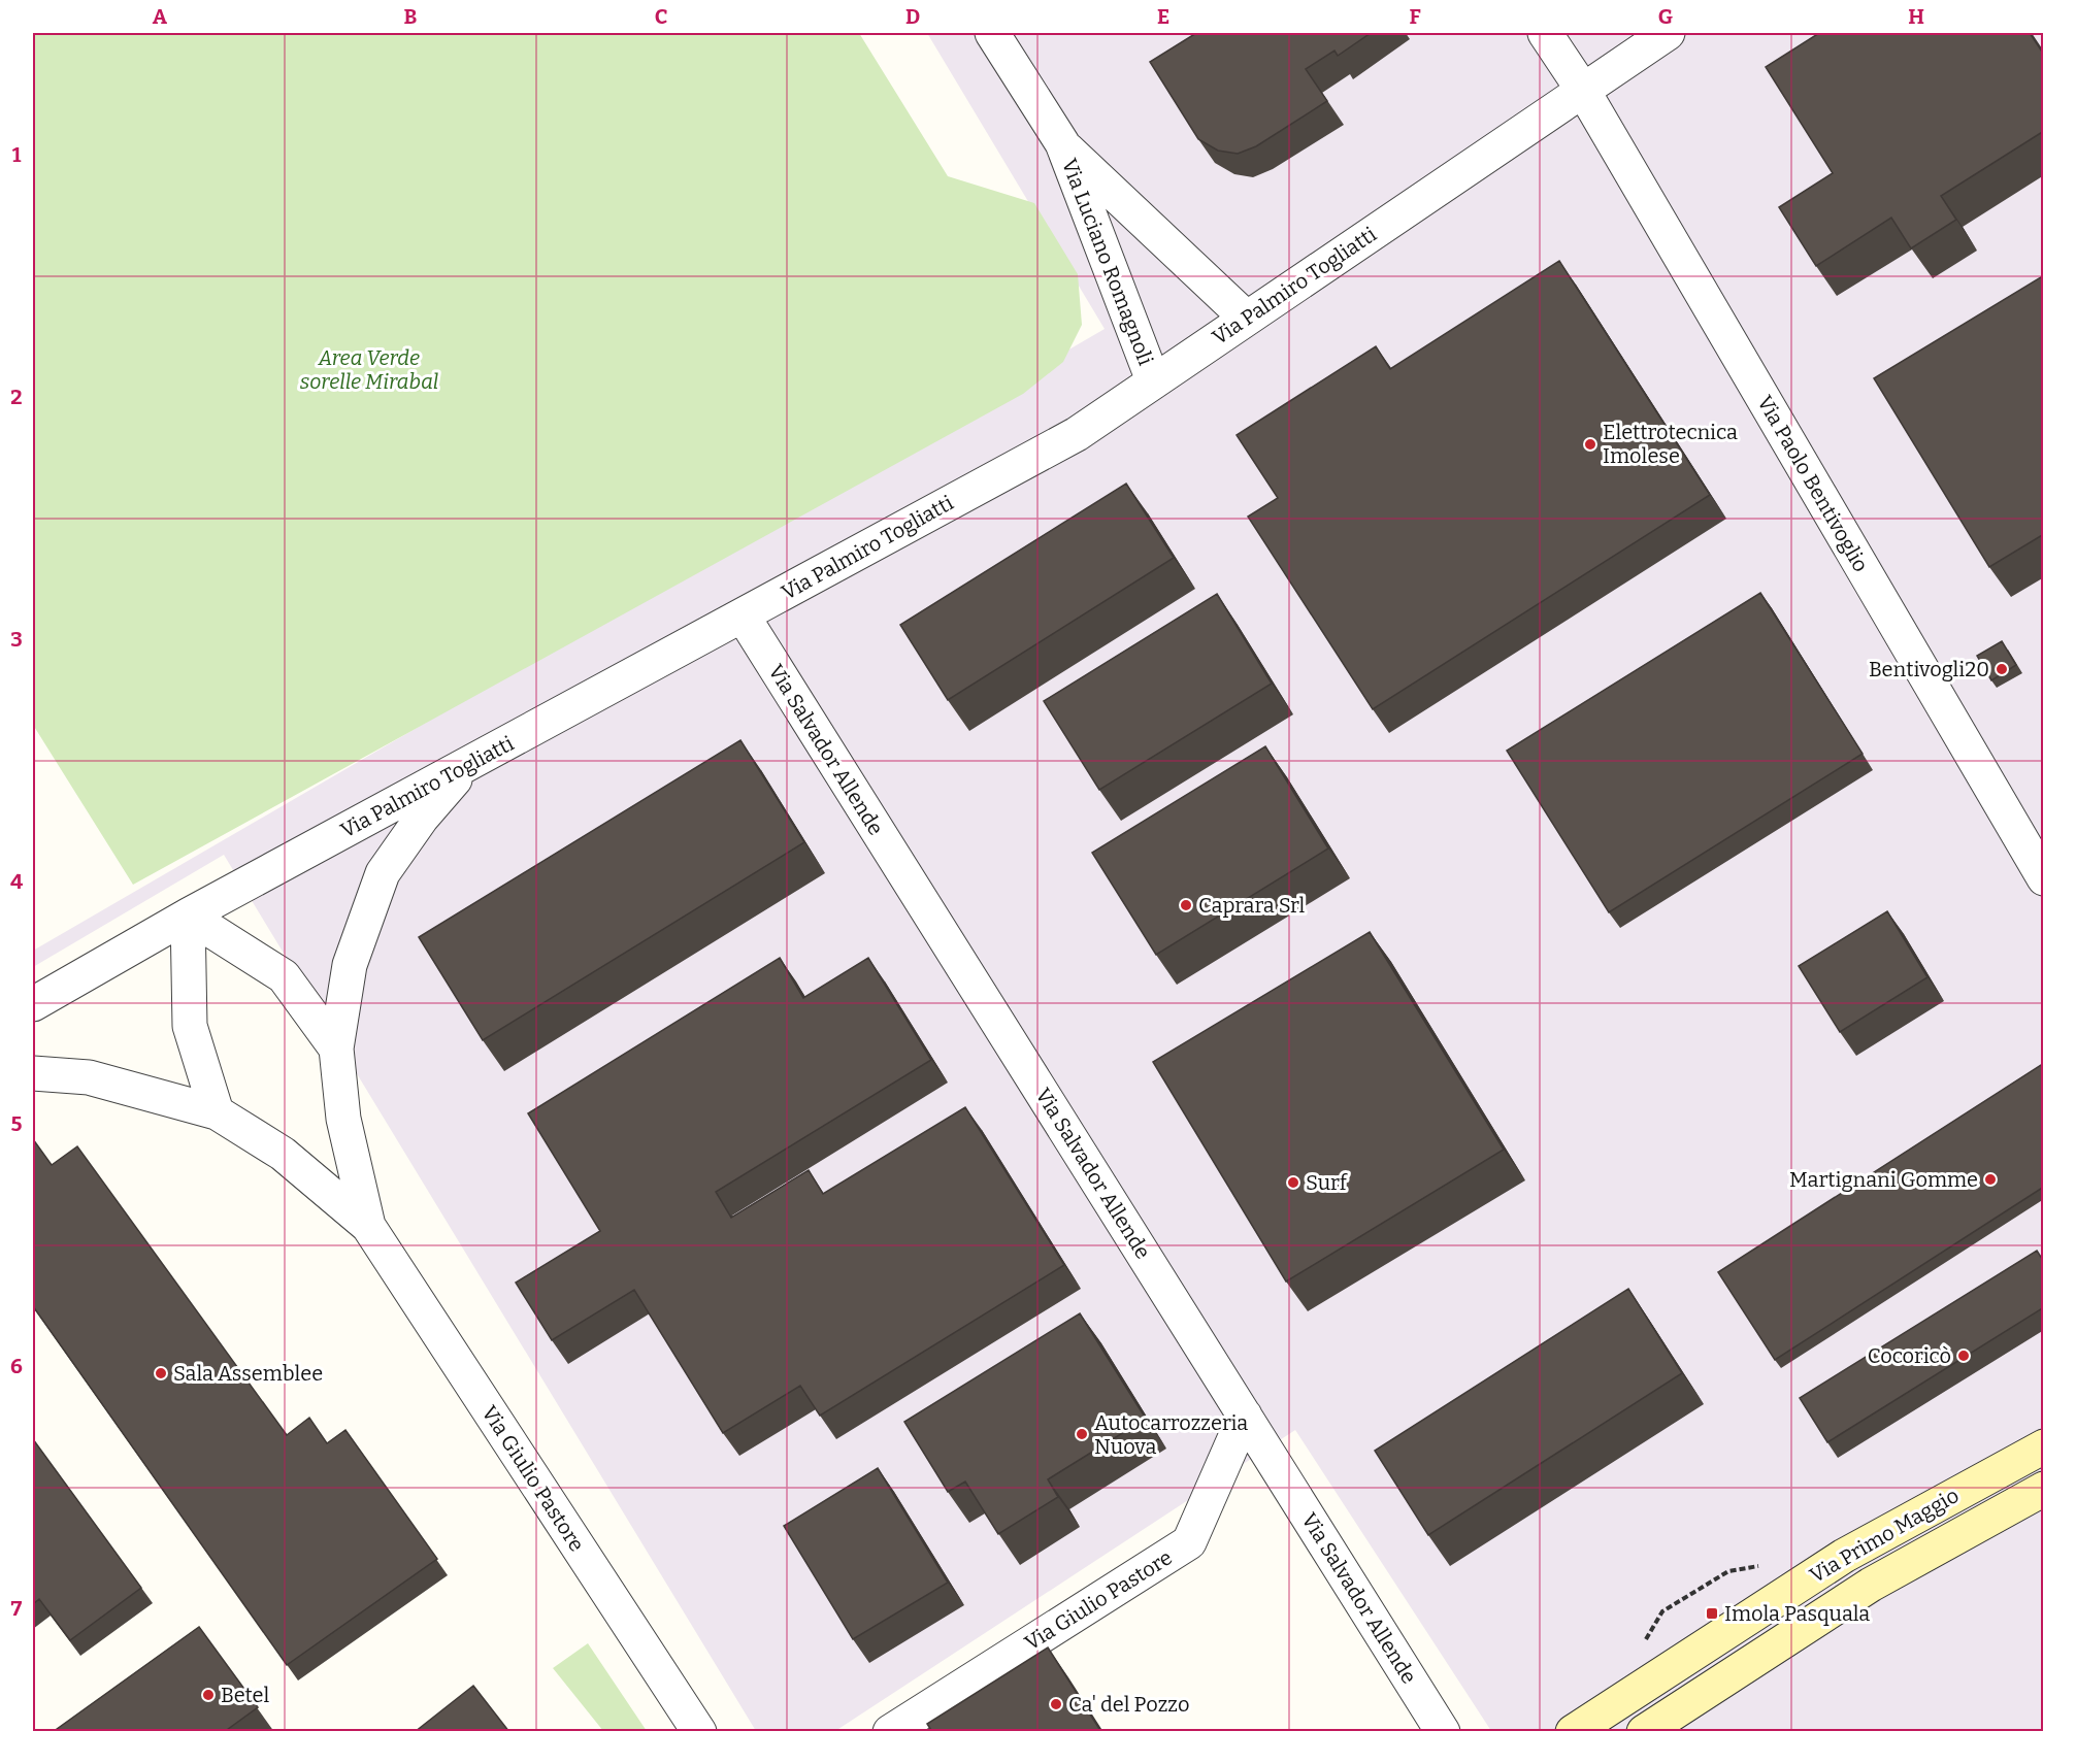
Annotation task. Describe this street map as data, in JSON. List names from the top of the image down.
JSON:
{
  "streets": {
    "street": [
      "Via Luciano Romagnoli",
      "Via Palmiro Togliatti",
      "Via Paolo Bentivoglio",
      "Via Salvador Allende",
      "Via Giulio Pastore",
      "Via Primo Maggio"
    ]
  },
  "crossings": [
    ["Via Luciano Romagnoli", "Via Palmiro Togliatti"],
    ["Via Palmiro Togliatti", "Via Paolo Bentivoglio"],
    ["Via Palmiro Togliatti", "Via Salvador Allende"],
    ["Via Palmiro Togliatti", "Via Giulio Pastore"],
    ["Via Salvador Allende", "Via Giulio Pastore"]
  ],
  "parks": ["Area Verde sorelle Mirabal"],
  "places": {
    "other": [
      "Elettrotecnica Imolese",
      "Bentivogli20",
      "Caprara Srl",
      "Martignani Gomme",
      "Surf",
      "Cocoricò",
      "Sala Assemblee",
      "Autocarrozzeria Nuova",
      "Betel",
      "Ca' del Pozzo"
    ],
    "transit": ["Imola Pasquala"]
  },
  "grid": {
    "columns": [
      "A",
      "B",
      "C",
      "D",
      "E",
      "F",
      "G",
      "H"
    ],
    "rows": [
      "1",
      "2",
      "3",
      "4",
      "5",
      "6",
      "7"
    ]
  }
}
